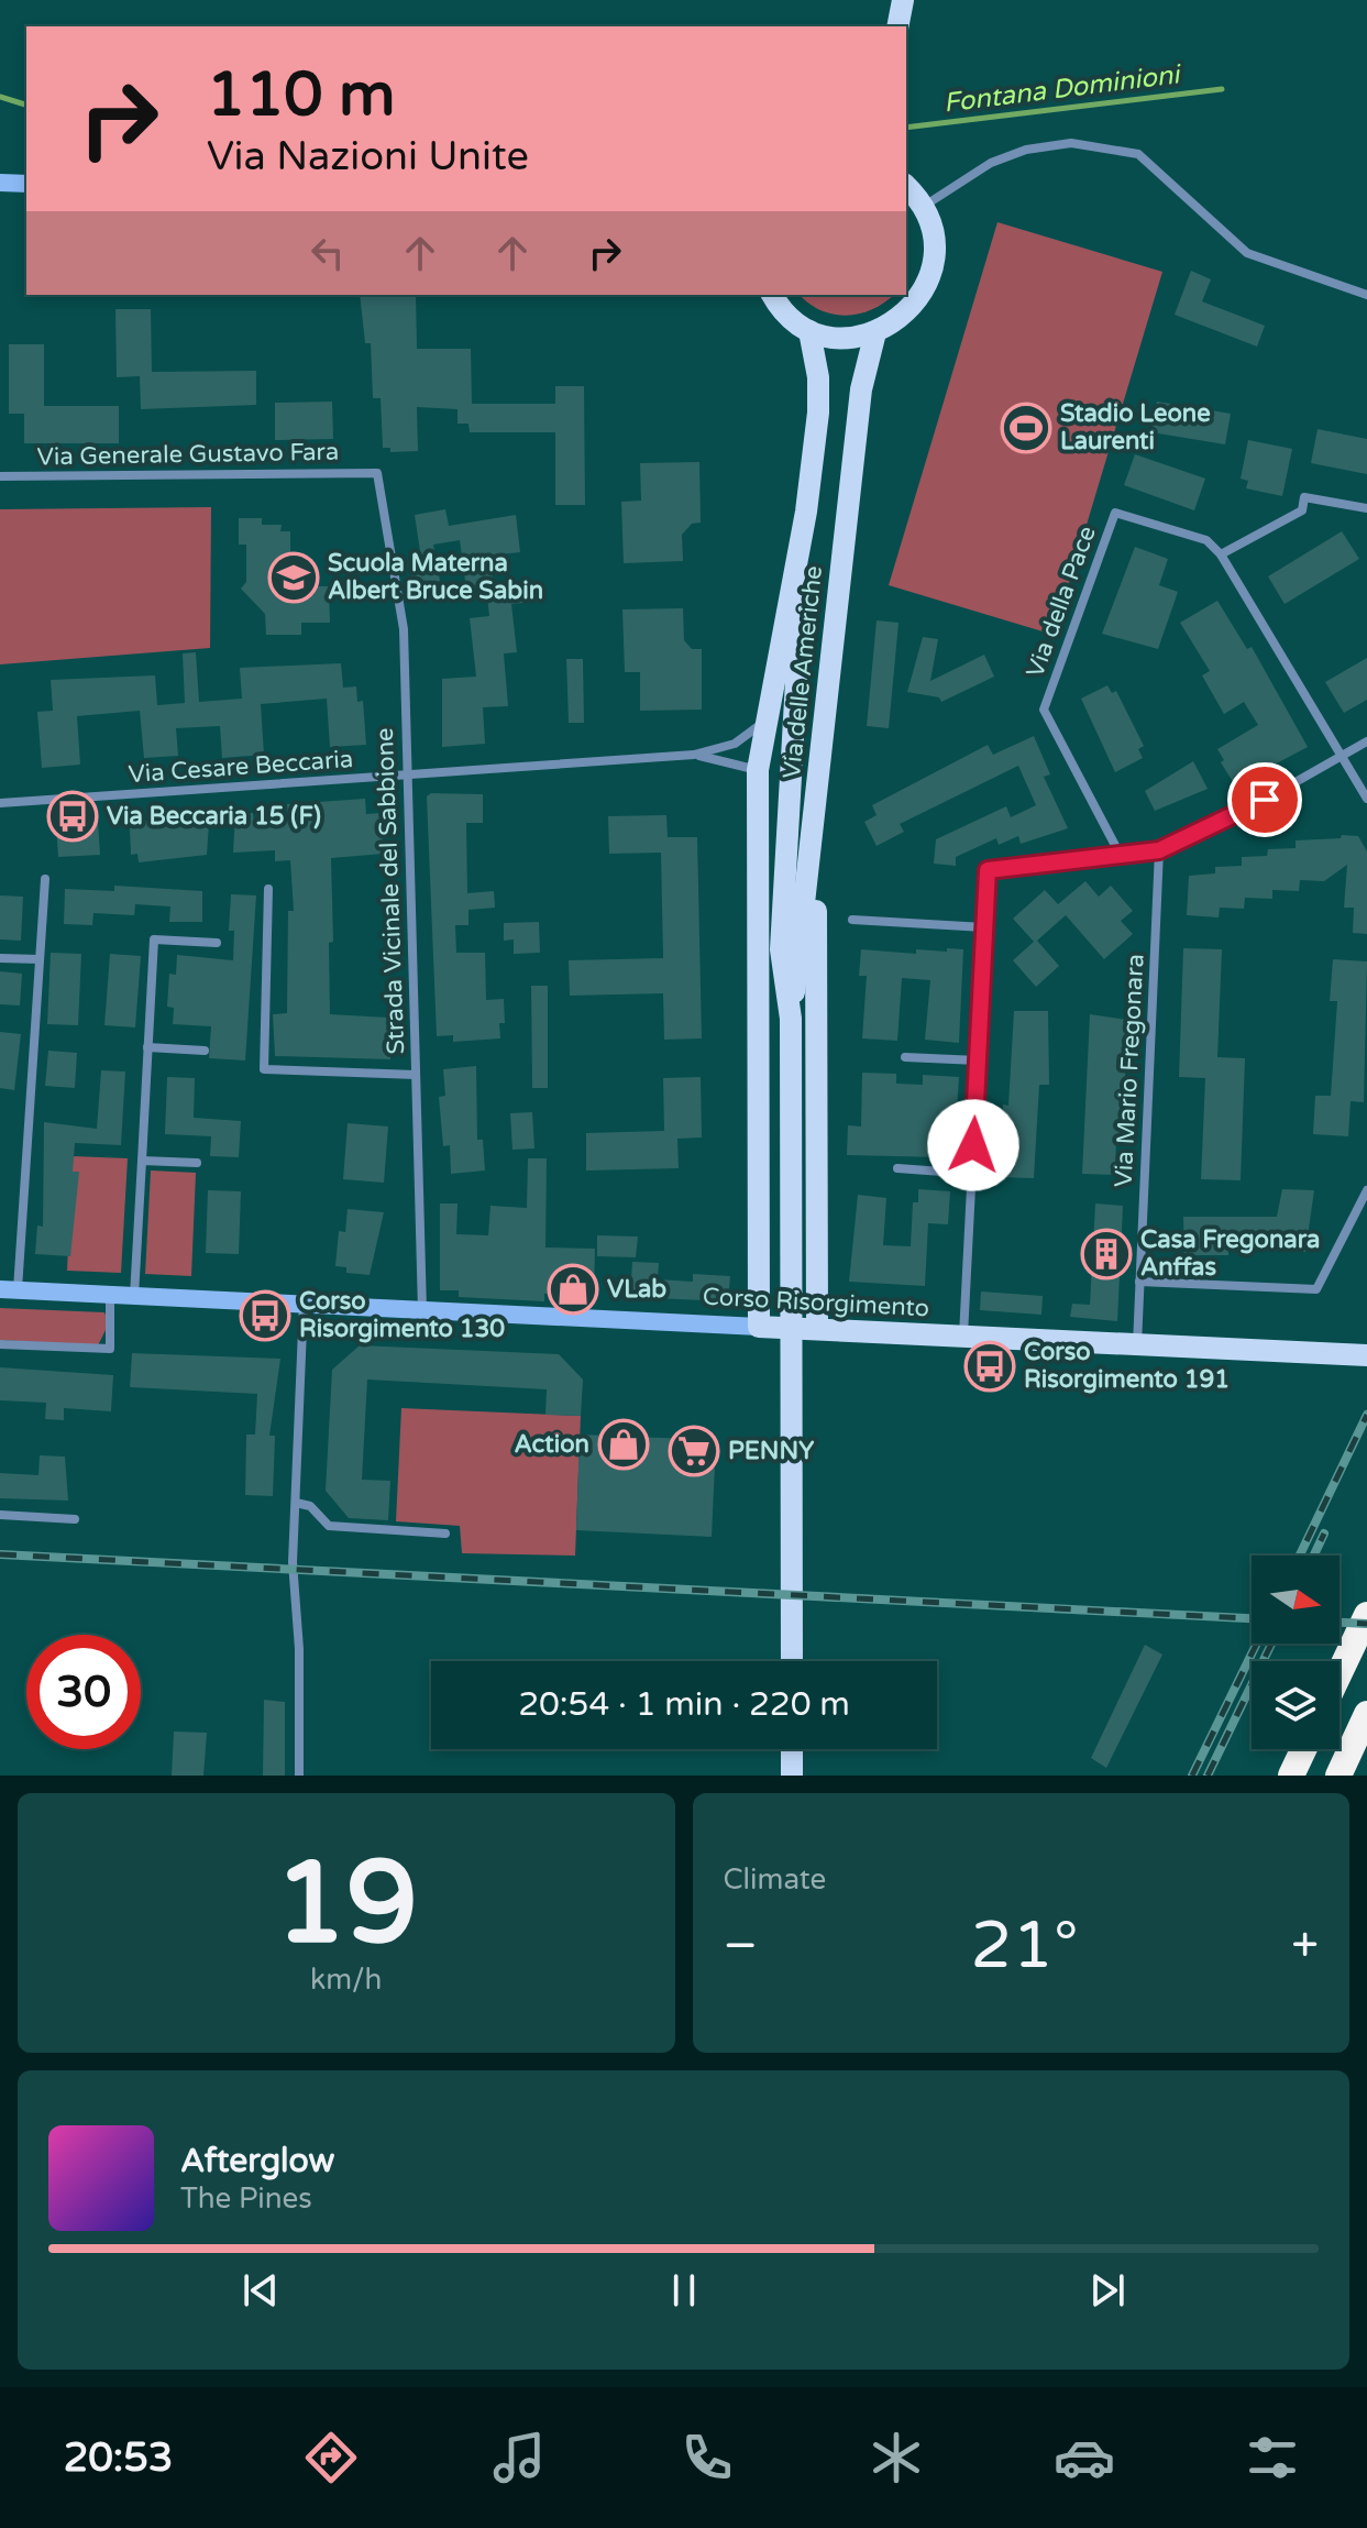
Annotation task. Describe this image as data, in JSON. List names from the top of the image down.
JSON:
{
  "streets": {
    "main road": ["Via delle Americhe", "Corso Risorgimento"],
    "street": [
      "Via Generale Gustavo Fara",
      "Via della Pace",
      "Via Cesare Beccaria",
      "Strada Vicinale del Sabbione",
      "Via Mario Fregonara"
    ]
  },
  "crossings": [
    ["Via Generale Gustavo Fara", "Strada Vicinale del Sabbione"],
    ["Via Cesare Beccaria", "Strada Vicinale del Sabbione"],
    ["Strada Vicinale del Sabbione", "Corso Risorgimento"],
    ["Via Mario Fregonara", "Corso Risorgimento"]
  ],
  "water": ["Fontana Dominioni"],
  "places": {
    "sports": ["Stadio Leone Laurenti"],
    "school or university": ["Scuola Materna Albert Bruce Sabin"],
    "bus stop": ["Via Beccaria 15 (F)", "Corso Risorgimento 130", "Corso Risorgimento 191"],
    "building": ["Casa Fregonara Anffas"],
    "shop": ["VLab", "Action"],
    "supermarket": ["PENNY"]
  },
  "north": "right",
  "page": {
    "turn": ["110 m", "Via Nazioni Unite"],
    "limit": "30",
    "trip": "20:54 · 1 min · 220 m",
    "tile": [
      ["19", "km/h"],
      "Climate"
    ],
    "heat": ["−", "21°", "+"],
    "song": ["Afterglow", "The Pines"],
    "tabs": "20:53"
  }
}
